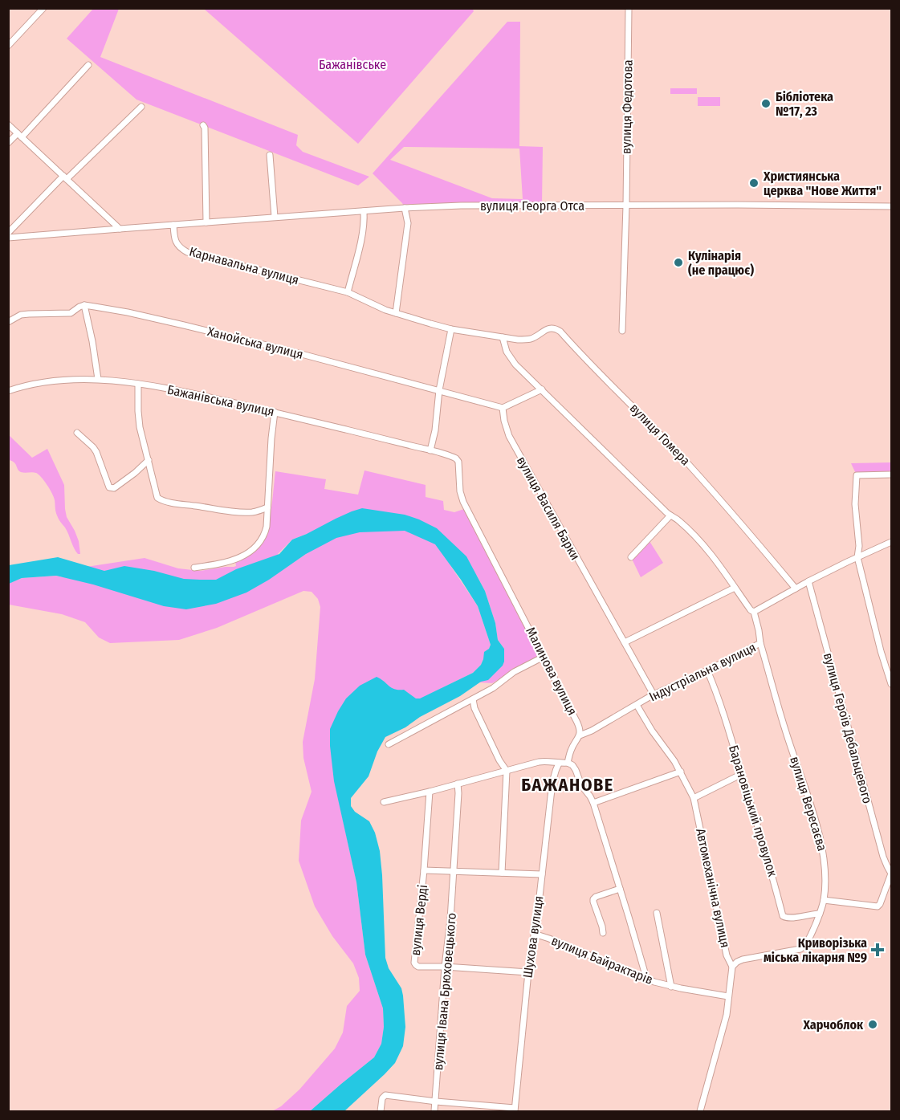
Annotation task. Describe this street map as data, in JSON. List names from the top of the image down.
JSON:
{
  "streets": {
    "street": [
      "вулиця Федотова",
      "вулиця Георга Отса",
      "Карнавальна вулиця",
      "Ханойська вулиця",
      "Бажанівська вулиця",
      "вулиця Гомера",
      "вулиця Василя Барки",
      "Малинова вулиця",
      "Індустріальна вулиця",
      "вулиця Героїв Дебальцевого",
      "вулиця Вересаєва",
      "Барановіцький провулок",
      "Автомеханічна вулиця",
      "вулиця Верді",
      "Шухова вулиця",
      "вулиця Байрактарів",
      "вулиця Івана Брюховецького"
    ]
  },
  "crossings": [
    ["вулиця Федотова", "вулиця Георга Отса"],
    ["вулиця Георга Отса", "Карнавальна вулиця"],
    ["Карнавальна вулиця", "вулиця Гомера"],
    ["Карнавальна вулиця", "Індустріальна вулиця"],
    ["Ханойська вулиця", "вулиця Василя Барки"],
    ["Бажанівська вулиця", "Малинова вулиця"],
    ["вулиця Гомера", "Індустріальна вулиця"],
    ["вулиця Василя Барки", "Індустріальна вулиця"],
    ["Малинова вулиця", "Індустріальна вулиця"],
    ["Індустріальна вулиця", "вулиця Вересаєва"],
    ["Індустріальна вулиця", "Барановіцький провулок"],
    ["Індустріальна вулиця", "Автомеханічна вулиця"],
    ["вулиця Вересаєва", "Барановіцький провулок"],
    ["вулиця Вересаєва", "Автомеханічна вулиця"],
    ["Автомеханічна вулиця", "вулиця Байрактарів"],
    ["вулиця Верді", "Шухова вулиця"],
    ["вулиця Верді", "вулиця Івана Брюховецького"],
    ["Шухова вулиця", "вулиця Байрактарів"]
  ],
  "districts": ["БАЖАНОВЕ"],
  "parks": ["Бажанівське"],
  "places": {
    "other": [
      "Бібліотека №17, 23",
      "Християнська церква \"Нове Життя\"",
      "Кулінарія (не працює)",
      "Харчоблок"
    ],
    "health": ["Криворізька міська лікарня №9"]
  }
}
